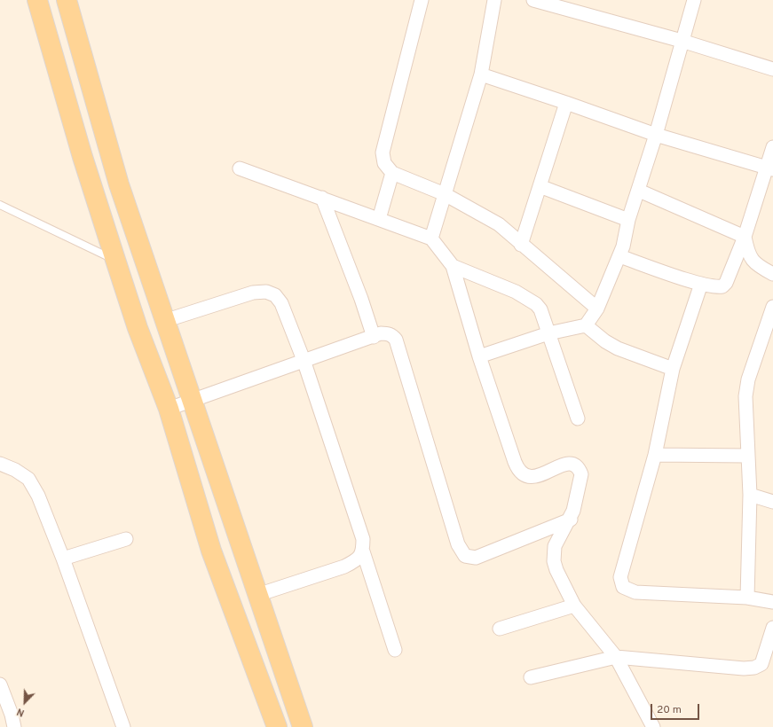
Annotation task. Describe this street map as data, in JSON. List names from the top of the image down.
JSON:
{
  "scale_bar": "20 m",
  "north": "bottom left"
}
